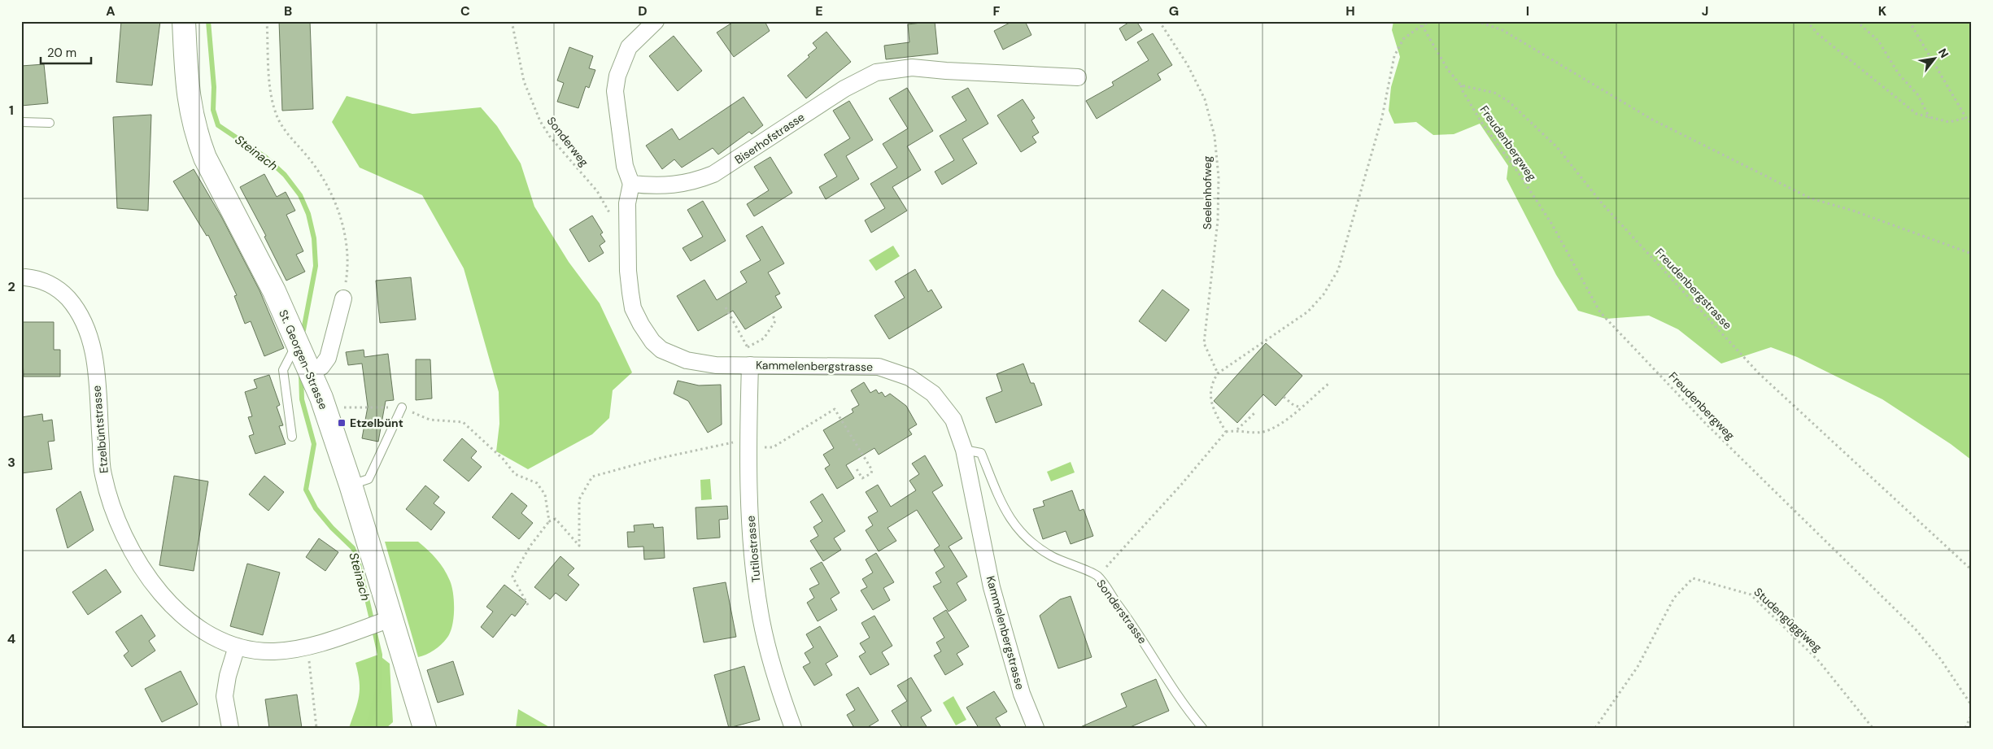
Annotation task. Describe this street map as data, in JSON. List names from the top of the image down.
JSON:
{
  "streets": {
    "street": [
      "Biserhofstrasse",
      "St. Georgen-Strasse",
      "Kammelenbergstrasse",
      "Etzelbüntstrasse",
      "Tutilostrasse"
    ],
    "lane": ["Sonderstrasse"],
    "path": [
      "Sonderweg",
      "Freudenbergweg",
      "Seelenhofweg",
      "Freudenbergstrasse",
      "Studengüggiweg"
    ]
  },
  "crossings": [
    ["Biserhofstrasse", "Kammelenbergstrasse"],
    ["Freudenbergweg", "Freudenbergstrasse"],
    ["St. Georgen-Strasse", "Etzelbüntstrasse"],
    ["Kammelenbergstrasse", "Tutilostrasse"],
    ["Kammelenbergstrasse", "Sonderstrasse"]
  ],
  "water": ["Steinach"],
  "places": {
    "transit": ["Etzelbünt"]
  },
  "scale_bar": "20 m",
  "north": "top right",
  "grid": {
    "columns": [
      "A",
      "B",
      "C",
      "D",
      "E",
      "F",
      "G",
      "H",
      "I",
      "J",
      "K"
    ],
    "rows": [
      "1",
      "2",
      "3",
      "4"
    ]
  }
}
